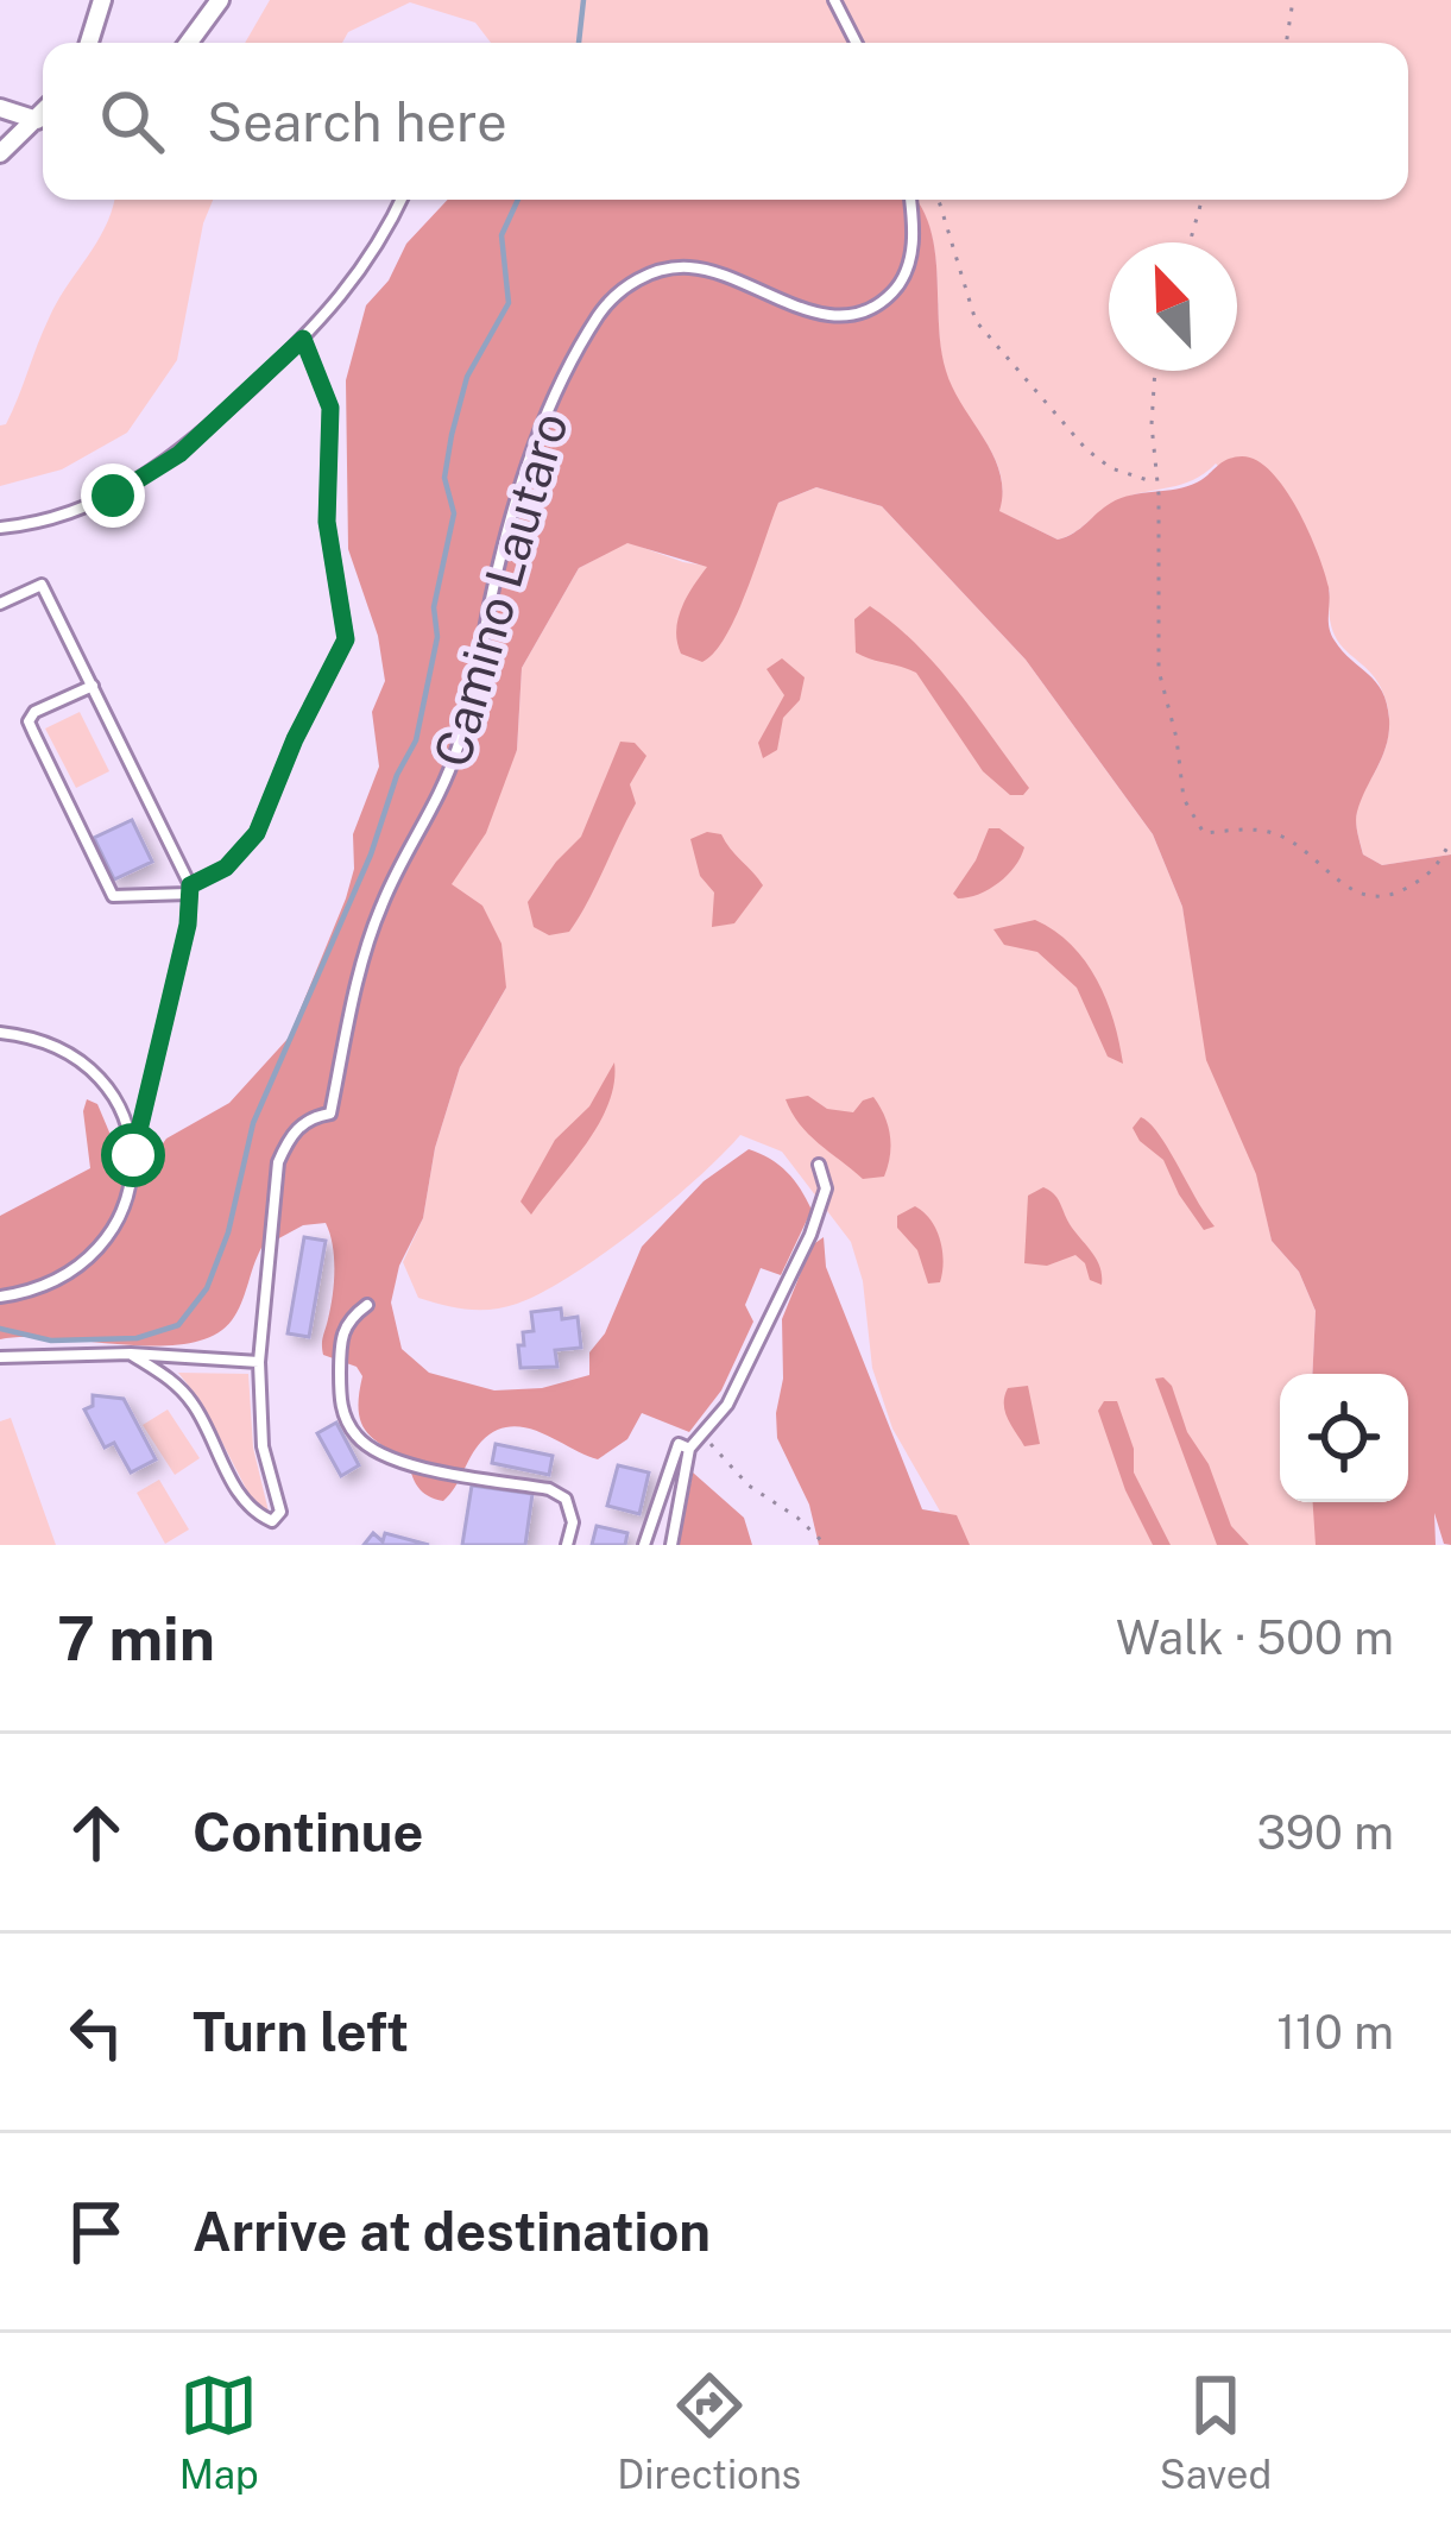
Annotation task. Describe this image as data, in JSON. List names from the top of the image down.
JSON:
{
  "streets": {
    "lane": ["Camino Lautaro"]
  },
  "north": "top left",
  "page": {
    "search": "Search here",
    "heading": ["7 min", "Walk · 500 m"],
    "list": [
      ["Continue", "390 m"],
      ["Turn left", "110 m"],
      "Arrive at destination"
    ],
    "nav": ["Map", "Directions", "Saved"]
  }
}
